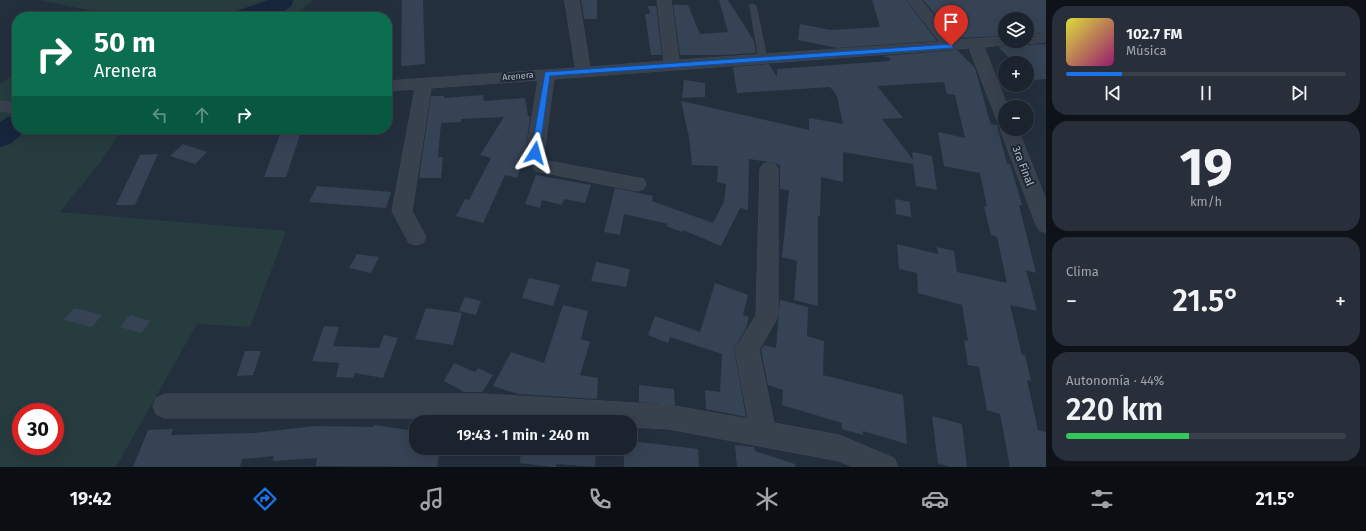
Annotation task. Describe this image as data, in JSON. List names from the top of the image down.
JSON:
{
  "streets": {
    "street": ["Arenera", "3ra Final"]
  },
  "page": {
    "map_buttons": ["+", "−"],
    "turn": ["50 m", "Arenera"],
    "song": ["102.7 FM", "Música"],
    "tile": [
      ["19", "km/h"],
      "Clima",
      ["Autonomía · 44%", "220 km"]
    ],
    "heat": ["−", "21.5°", "+"],
    "limit": "30",
    "trip": "19:43 · 1 min · 240 m",
    "tabs": ["19:42", "21.5°"]
  }
}
